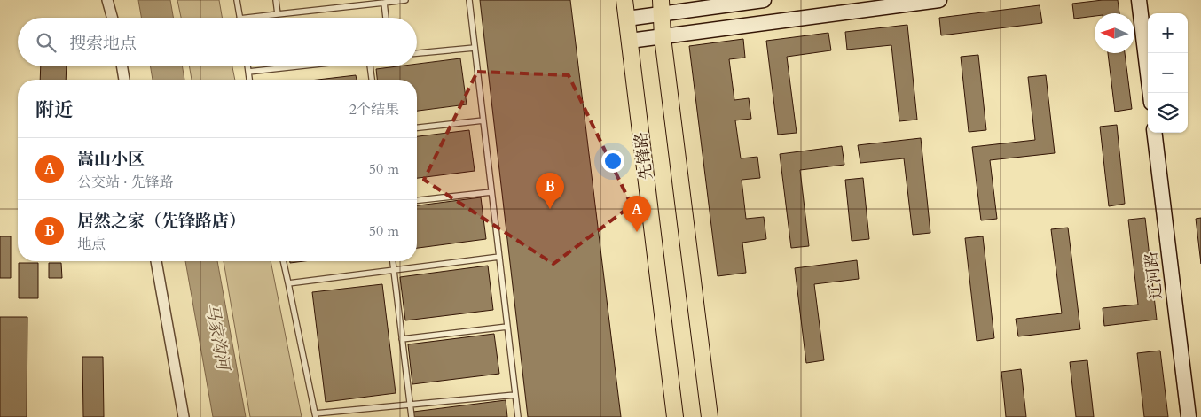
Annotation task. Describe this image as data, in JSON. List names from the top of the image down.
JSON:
{
  "streets": {
    "main road": ["先锋路", "辽河路"]
  },
  "water": ["马家沟河"],
  "north": "left",
  "page": {
    "map_buttons": ["+", "−"],
    "search": "搜索地点",
    "heading": ["附近", "2个结果"],
    "list": [
      {
        "mark": "A",
        "name": "嵩山小区",
        "note": "公交站 · 先锋路",
        "value": "50 m"
      },
      {
        "mark": "B",
        "name": "居然之家（先锋路店）",
        "note": "地点",
        "value": "50 m"
      }
    ],
    "pins": ["B", "A"]
  }
}
